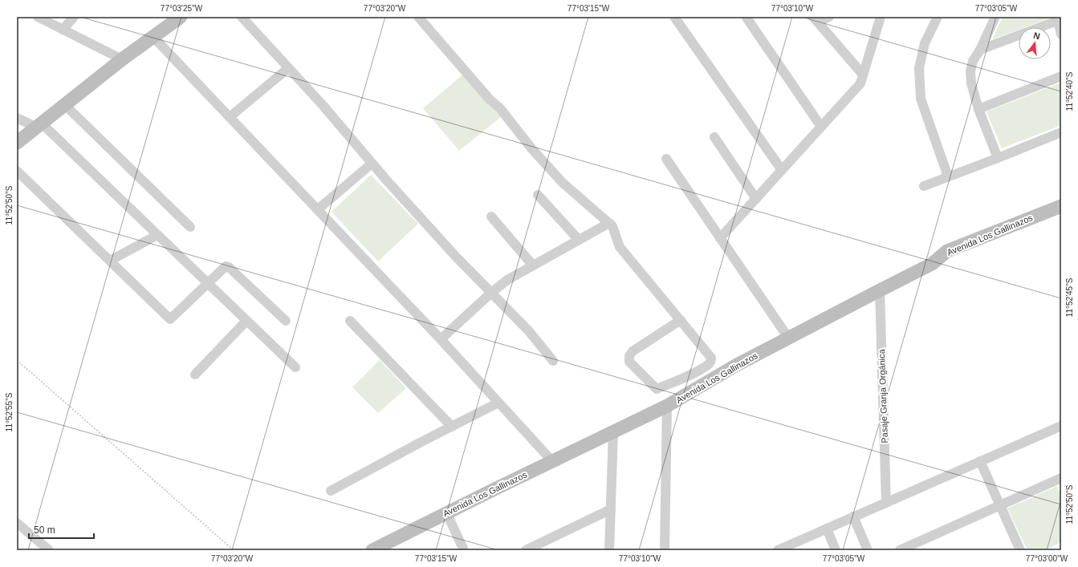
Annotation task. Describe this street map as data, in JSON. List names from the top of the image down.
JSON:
{
  "streets": {
    "street": ["Avenida Los Gallinazos", "Pasaje Granja Orgánica"]
  },
  "crossings": [
    ["Avenida Los Gallinazos", "Pasaje Granja Orgánica"]
  ],
  "scale_bar": "50 m",
  "north": "top",
  "coordinates": [
    "77°03'25\"W",
    "77°03'20\"W",
    "77°03'15\"W",
    "77°03'10\"W",
    "77°03'05\"W",
    "11°52'40\"S",
    "11°52'50\"S",
    "11°52'45\"S",
    "11°52'55\"S",
    "77°03'00\"W"
  ]
}
